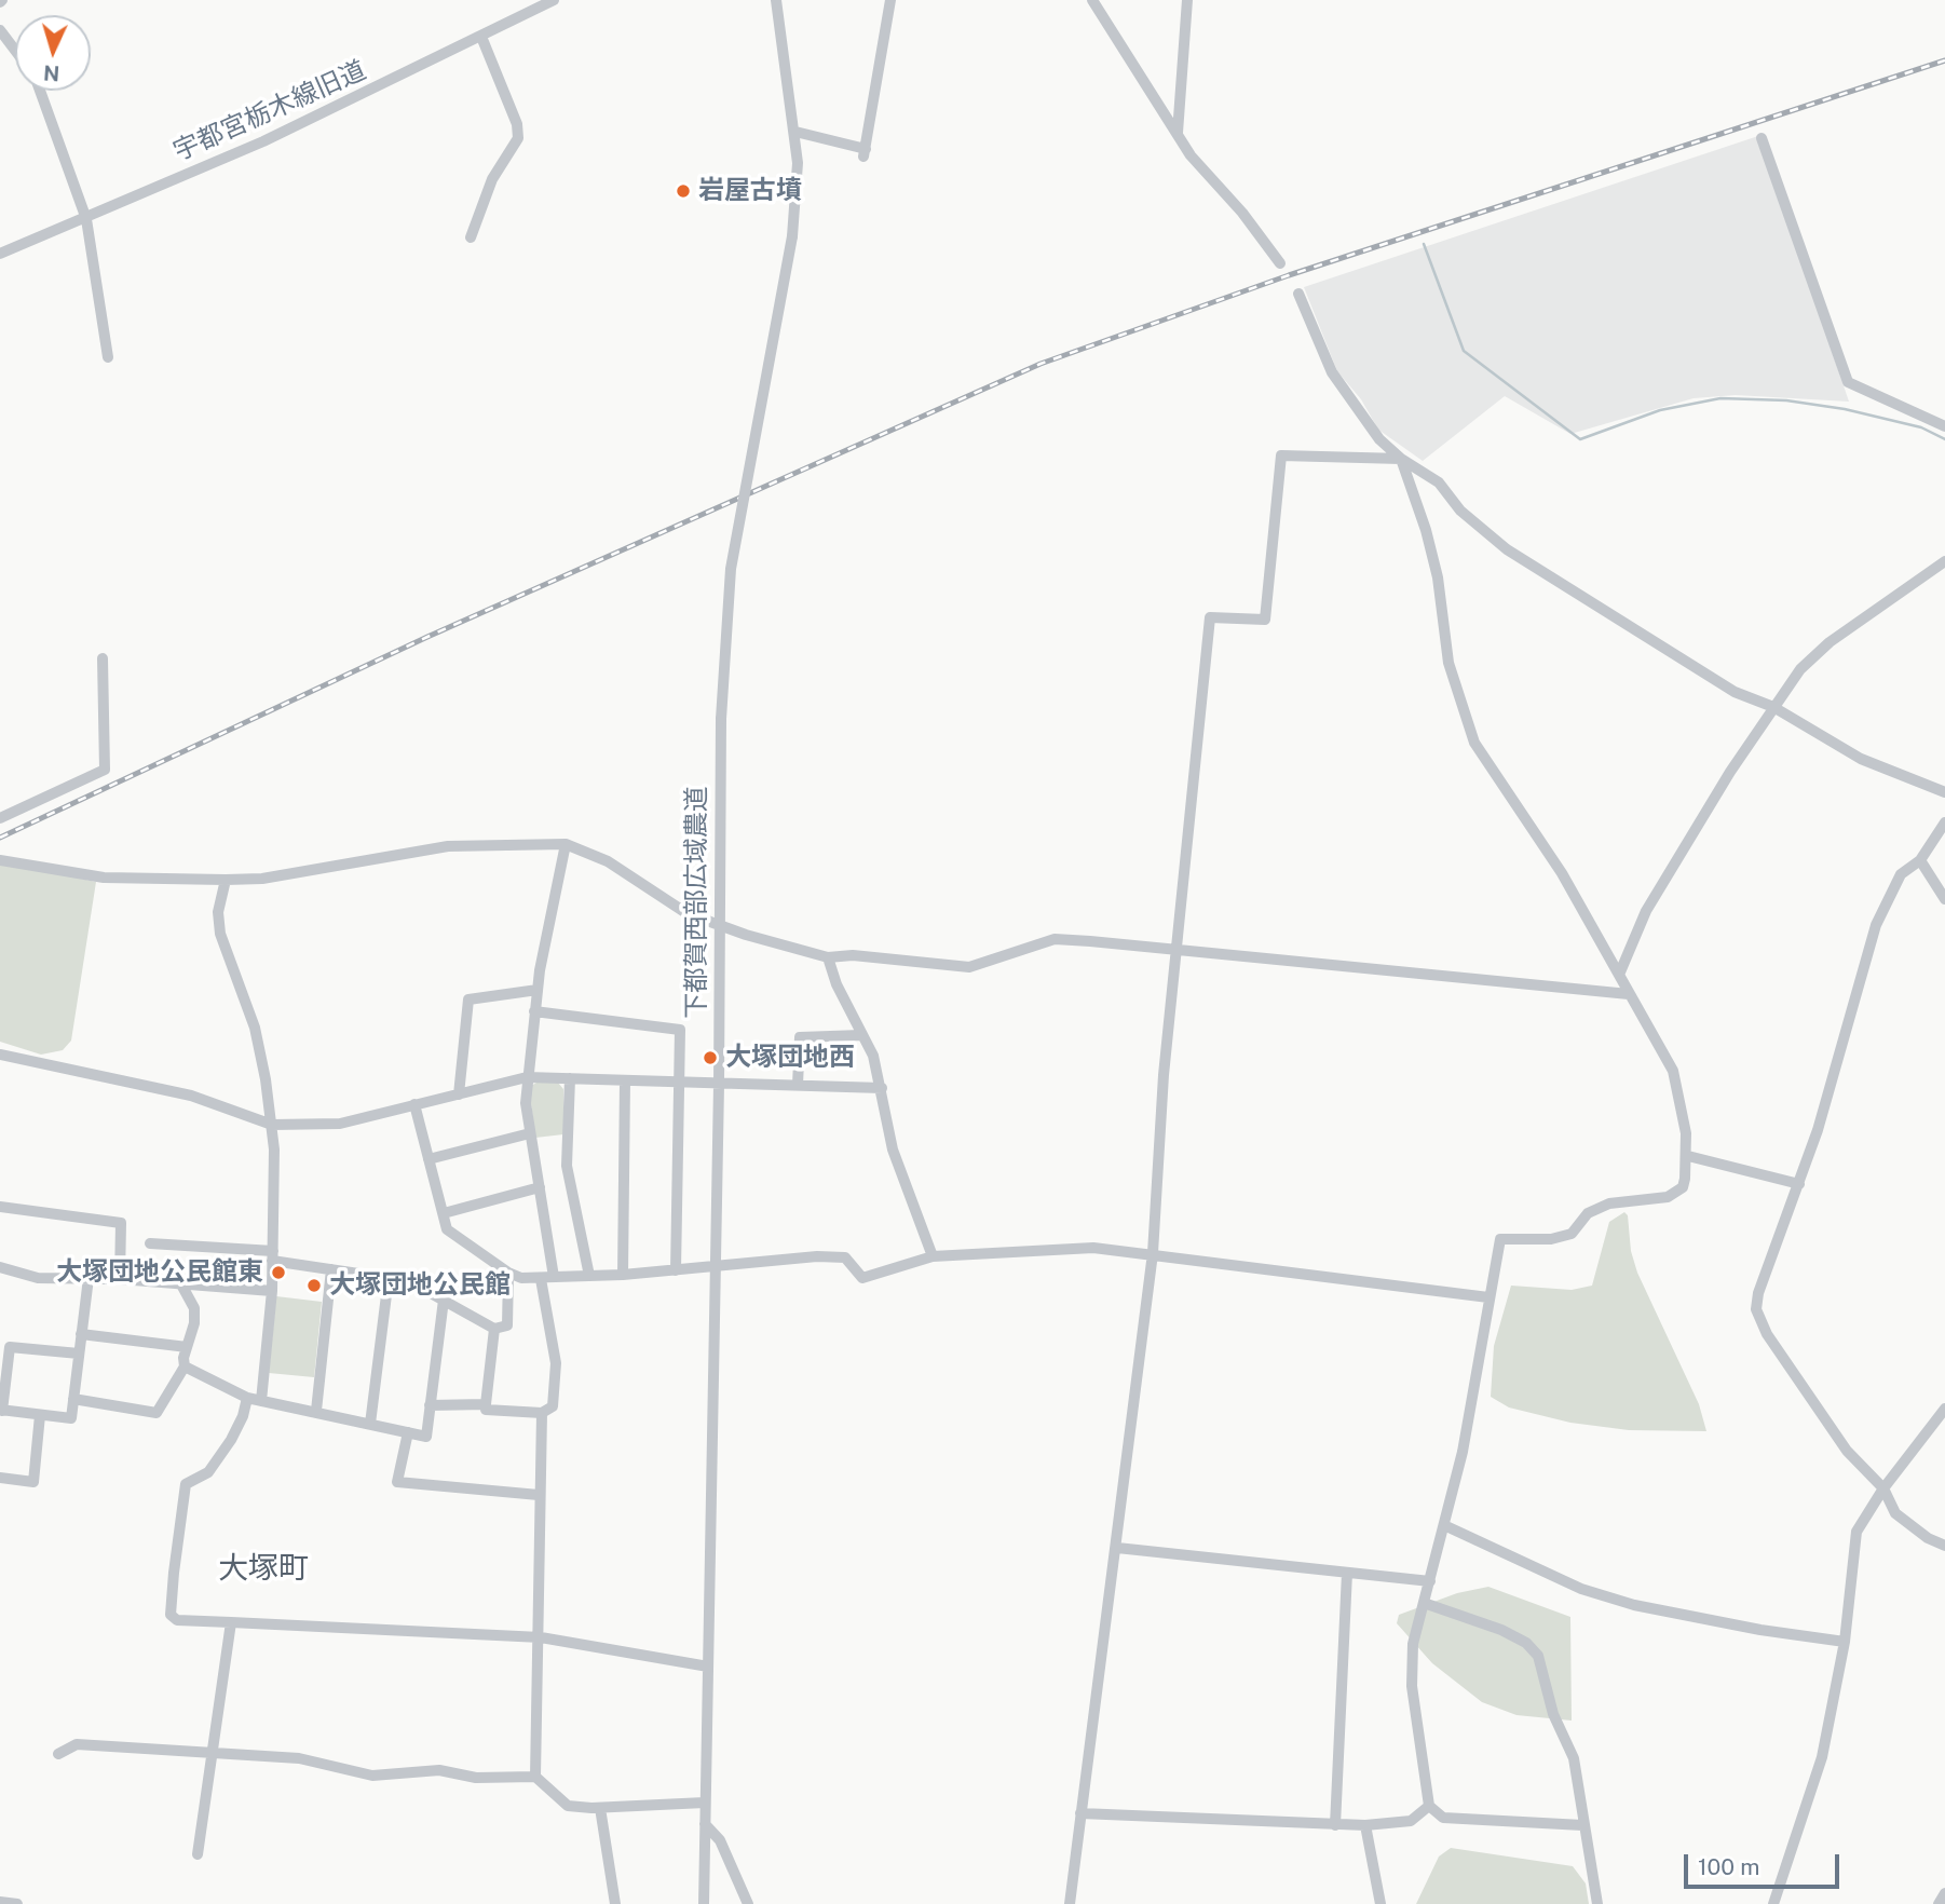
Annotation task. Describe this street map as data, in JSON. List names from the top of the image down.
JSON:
{
  "streets": {
    "street": ["宇都宮栃木線旧道", "下都賀西部広域農道"]
  },
  "districts": ["大塚町"],
  "places": [
    "岩屋古墳",
    "大塚団地西",
    "大塚団地公民館東",
    "大塚団地公民館"
  ],
  "scale_bar": "100 m",
  "north": "bottom"
}
